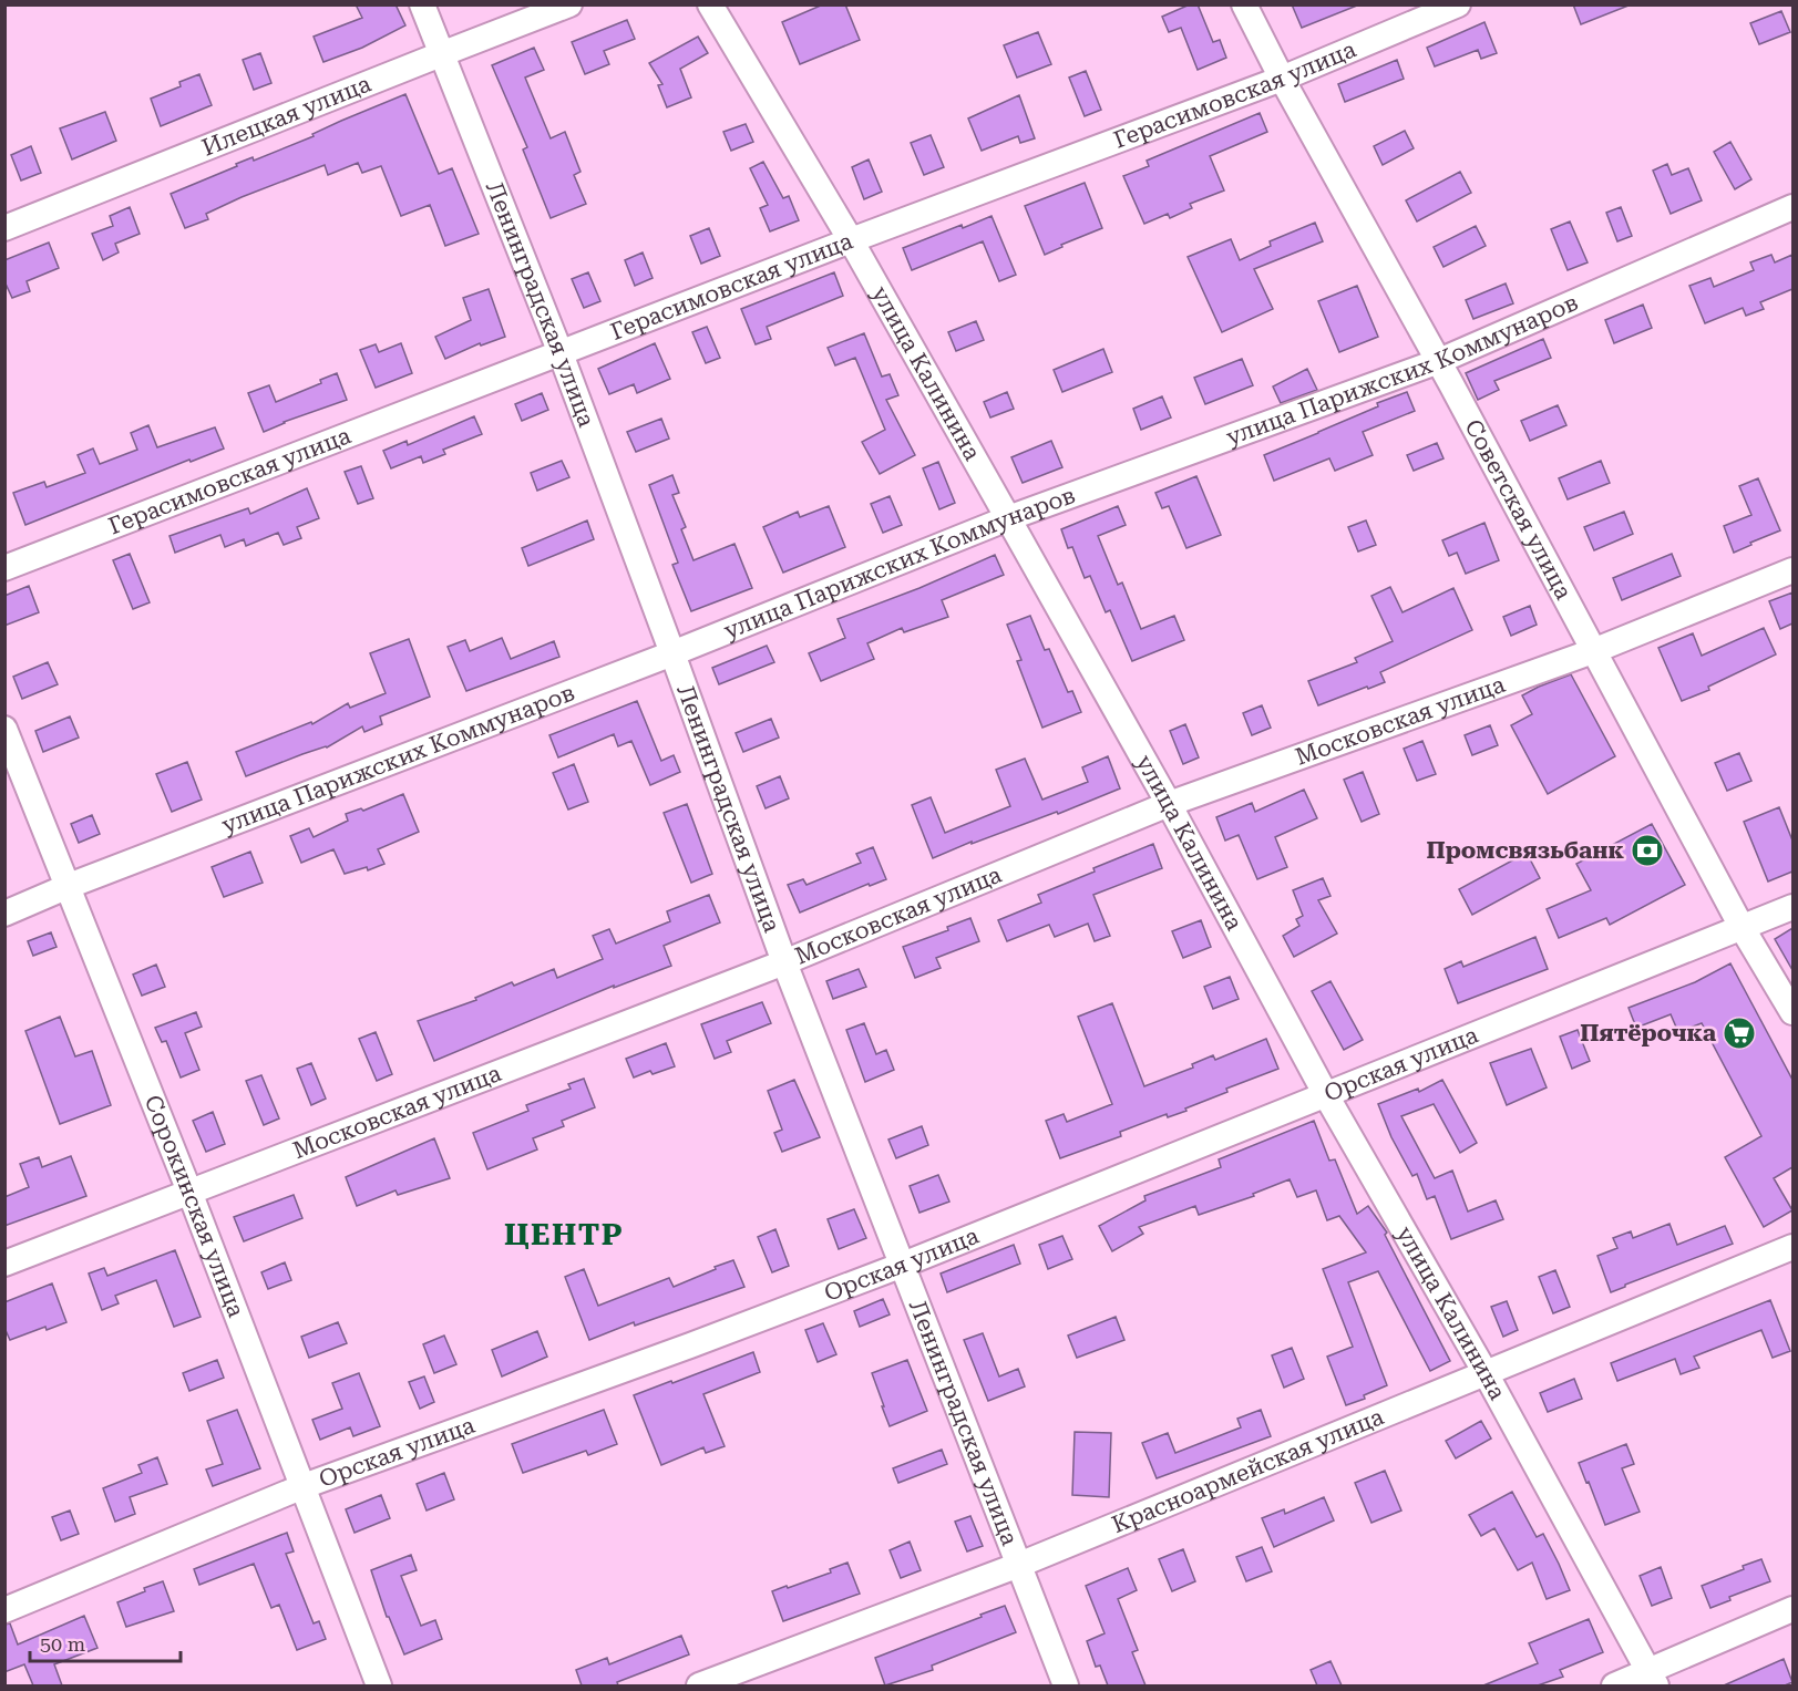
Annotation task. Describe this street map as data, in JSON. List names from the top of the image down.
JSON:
{
  "streets": {
    "street": [
      "Герасимовская улица",
      "Илецкая улица",
      "Ленинградская улица",
      "улица Парижских Коммунаров",
      "улица Калинина",
      "Советская улица",
      "Московская улица",
      "Орская улица",
      "Сорокинская улица",
      "Красноармейская улица"
    ]
  },
  "crossings": [
    ["Герасимовская улица", "Ленинградская улица"],
    ["Герасимовская улица", "улица Калинина"],
    ["Герасимовская улица", "Советская улица"],
    ["Илецкая улица", "Ленинградская улица"],
    ["Ленинградская улица", "улица Парижских Коммунаров"],
    ["Ленинградская улица", "Московская улица"],
    ["Ленинградская улица", "Орская улица"],
    ["Ленинградская улица", "Красноармейская улица"],
    ["улица Парижских Коммунаров", "улица Калинина"],
    ["улица Парижских Коммунаров", "Советская улица"],
    ["улица Парижских Коммунаров", "Сорокинская улица"],
    ["улица Калинина", "Московская улица"],
    ["улица Калинина", "Орская улица"],
    ["улица Калинина", "Красноармейская улица"],
    ["Советская улица", "Московская улица"],
    ["Советская улица", "Орская улица"],
    ["Московская улица", "Сорокинская улица"],
    ["Орская улица", "Сорокинская улица"]
  ],
  "districts": ["ЦЕНТР"],
  "places": {
    "bank": ["Промсвязьбанк"],
    "supermarket": ["Пятёрочка"]
  },
  "scale_bar": "50 m"
}
